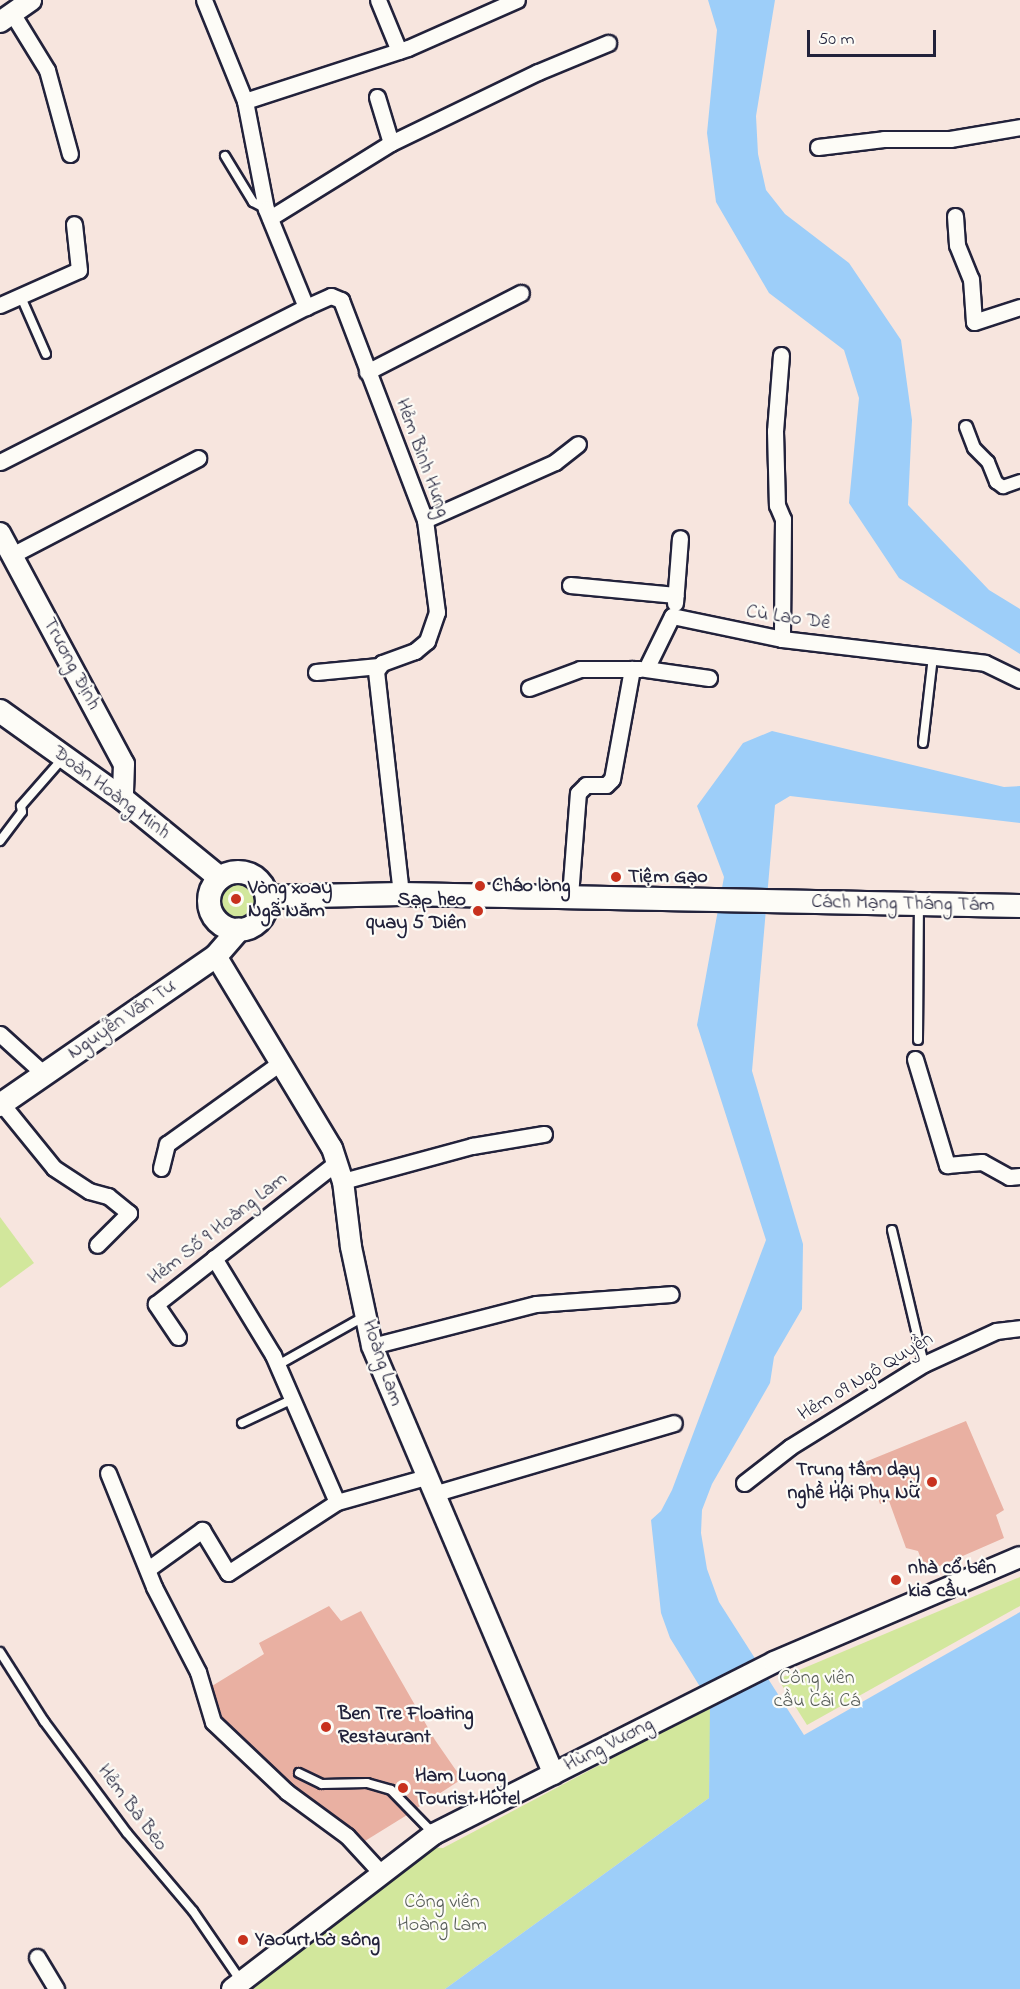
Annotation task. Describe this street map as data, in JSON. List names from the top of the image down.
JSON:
{
  "streets": {
    "main road": ["Đoàn Hoàng Minh", "Cách Mạng Tháng Tám", "Nguyễn Văn Tư"],
    "street": [
      "Hẻm Bình Hưng",
      "Cù Lao Dê",
      "Trương Định",
      "Hẻm Số 9 Hoàng Lam",
      "Hoàng Lam",
      "Hẻm 09 Ngô Quyền",
      "Hùng Vương"
    ],
    "lane": ["Hẻm Bà Bèo"]
  },
  "crossings": [
    ["Trương Định", "Đoàn Hoàng Minh"],
    ["Đoàn Hoàng Minh", "Nguyễn Văn Tư"],
    ["Nguyễn Văn Tư", "Hoàng Lam"],
    ["Hẻm Số 9 Hoàng Lam", "Hoàng Lam"],
    ["Hoàng Lam", "Hùng Vương"],
    ["Hùng Vương", "Hẻm Bà Bèo"]
  ],
  "parks": ["Công viên cầu Cái Cá", "Công viên Hoàng Lam"],
  "places": [
    "Tiệm Gạo",
    "Cháo lòng",
    "Vòng xoay Ngã Năm",
    "Sạp heo quay 5 Diên",
    "Trung tâm dạy nghề Hội Phụ Nữ",
    "nhà cổ bên kia cầu",
    "Ben Tre Floating Restaurant",
    "Ham Luong Tourist Hotel",
    "Yaourt bờ sông"
  ],
  "scale_bar": "50 m"
}
